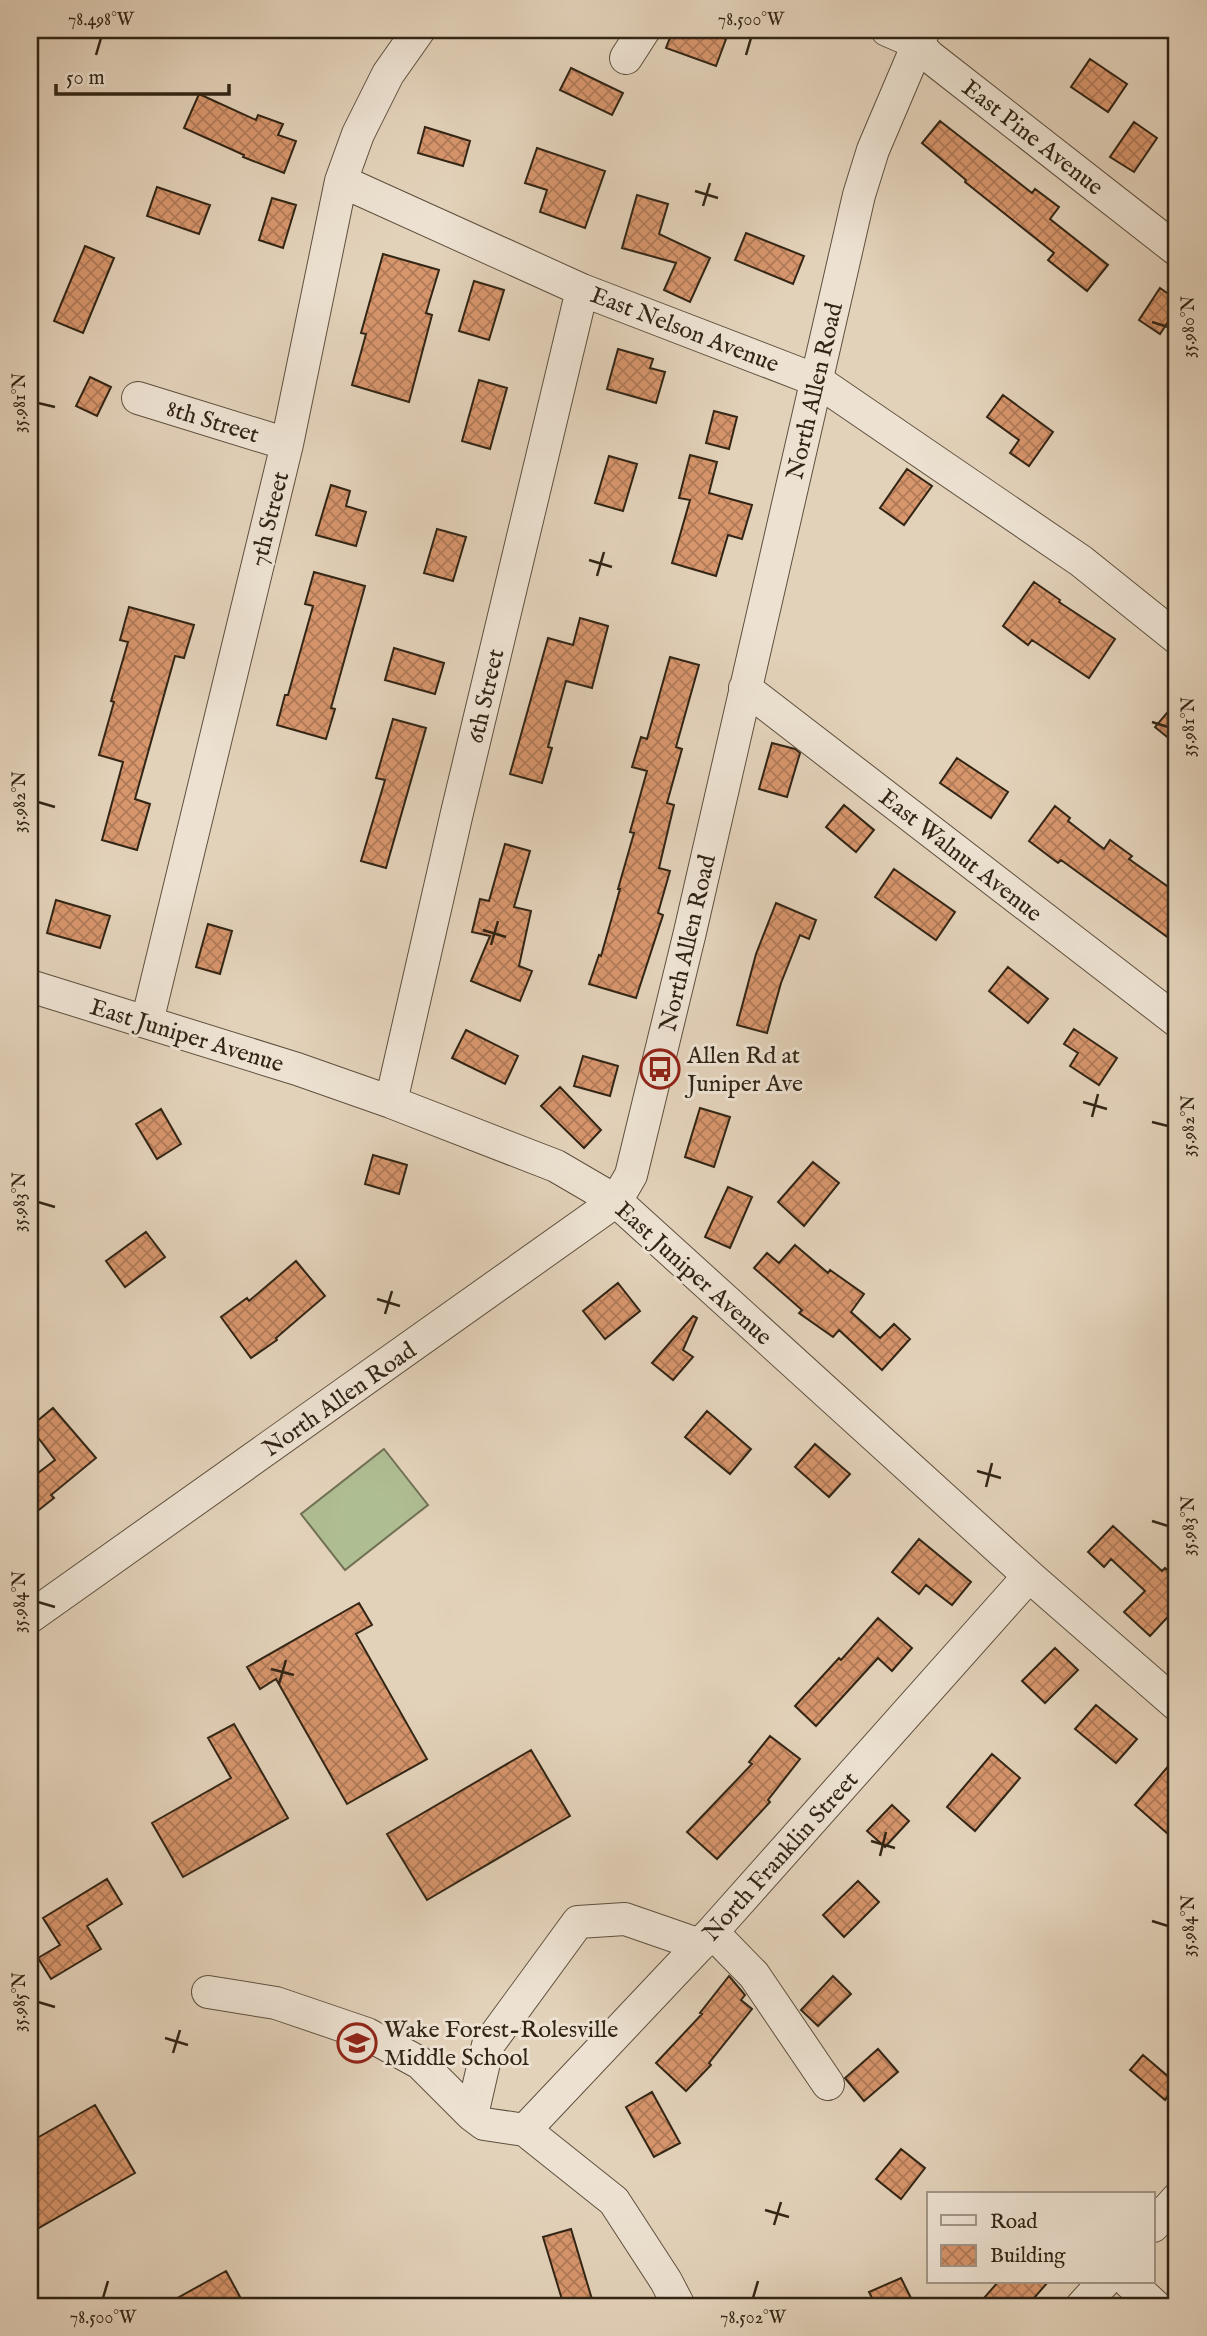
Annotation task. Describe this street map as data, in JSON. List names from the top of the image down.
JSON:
{
  "streets": {
    "street": [
      "East Pine Avenue",
      "East Nelson Avenue",
      "North Allen Road",
      "8th Street",
      "7th Street",
      "6th Street",
      "East Walnut Avenue",
      "East Juniper Avenue",
      "North Franklin Street"
    ]
  },
  "crossings": [
    ["East Pine Avenue", "North Allen Road"],
    ["East Nelson Avenue", "North Allen Road"],
    ["East Nelson Avenue", "7th Street"],
    ["East Nelson Avenue", "6th Street"],
    ["North Allen Road", "East Walnut Avenue"],
    ["North Allen Road", "East Juniper Avenue"],
    ["8th Street", "7th Street"],
    ["7th Street", "East Juniper Avenue"],
    ["6th Street", "East Juniper Avenue"],
    ["East Juniper Avenue", "North Franklin Street"]
  ],
  "places": {
    "bus stop": ["Allen Rd at Juniper Ave"],
    "school or university": ["Wake Forest-Rolesville Middle School"]
  },
  "legend": ["Road", "Building"],
  "scale_bar": "50 m",
  "coordinates": [
    "78.498°W",
    "78.500°W",
    "35.980°N",
    "35.981°N",
    "35.982°N",
    "35.983°N",
    "35.984°N",
    "35.985°N",
    "78.502°W"
  ]
}
